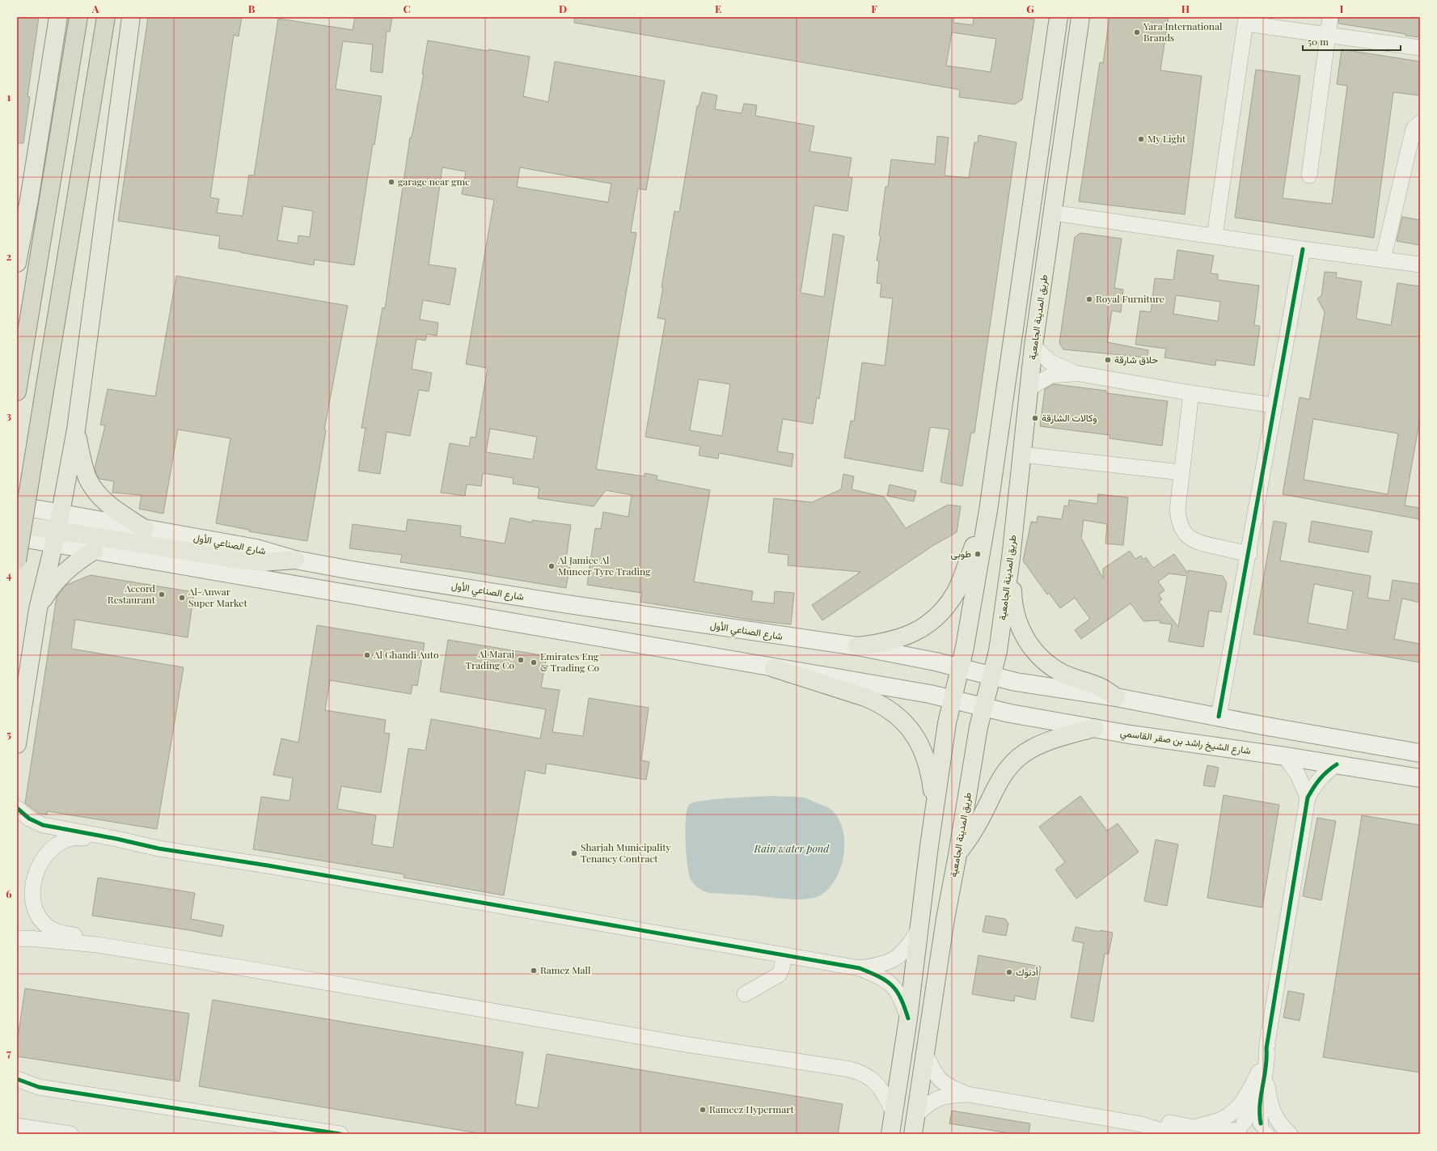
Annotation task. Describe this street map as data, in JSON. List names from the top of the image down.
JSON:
{
  "streets": {
    "main road": ["طريق المدينة الجامعية", "شارع الصناعي الأول", "شارع الشيخ راشد بن صقر القاسمي"]
  },
  "crossings": [
    ["طريق المدينة الجامعية", "شارع الشيخ راشد بن صقر القاسمي"],
    ["شارع الصناعي الأول", "شارع الشيخ راشد بن صقر القاسمي"]
  ],
  "water": ["Rain water pond"],
  "places": [
    "Yara International Brands",
    "My Light",
    "garage near gmc",
    "Royal Furniture",
    "حلاق شارقة",
    "وكالات الشارقة",
    "طوبى",
    "Al Jamiee Al Muneer Tyre Trading",
    "Accord Restaurant",
    "Al-Anwar Super Market",
    "Al Ghandi Auto",
    "Al Maraj Trading Co",
    "Emirates Eng & Trading Co",
    "Sharjah Municipality Tenancy Contract",
    "Ramez Mall",
    "أدنوك",
    "Rameez Hypermart"
  ],
  "scale_bar": "50 m",
  "grid": {
    "columns": [
      "A",
      "B",
      "C",
      "D",
      "E",
      "F",
      "G",
      "H",
      "I"
    ],
    "rows": [
      "1",
      "2",
      "3",
      "4",
      "5",
      "6",
      "7"
    ]
  }
}
